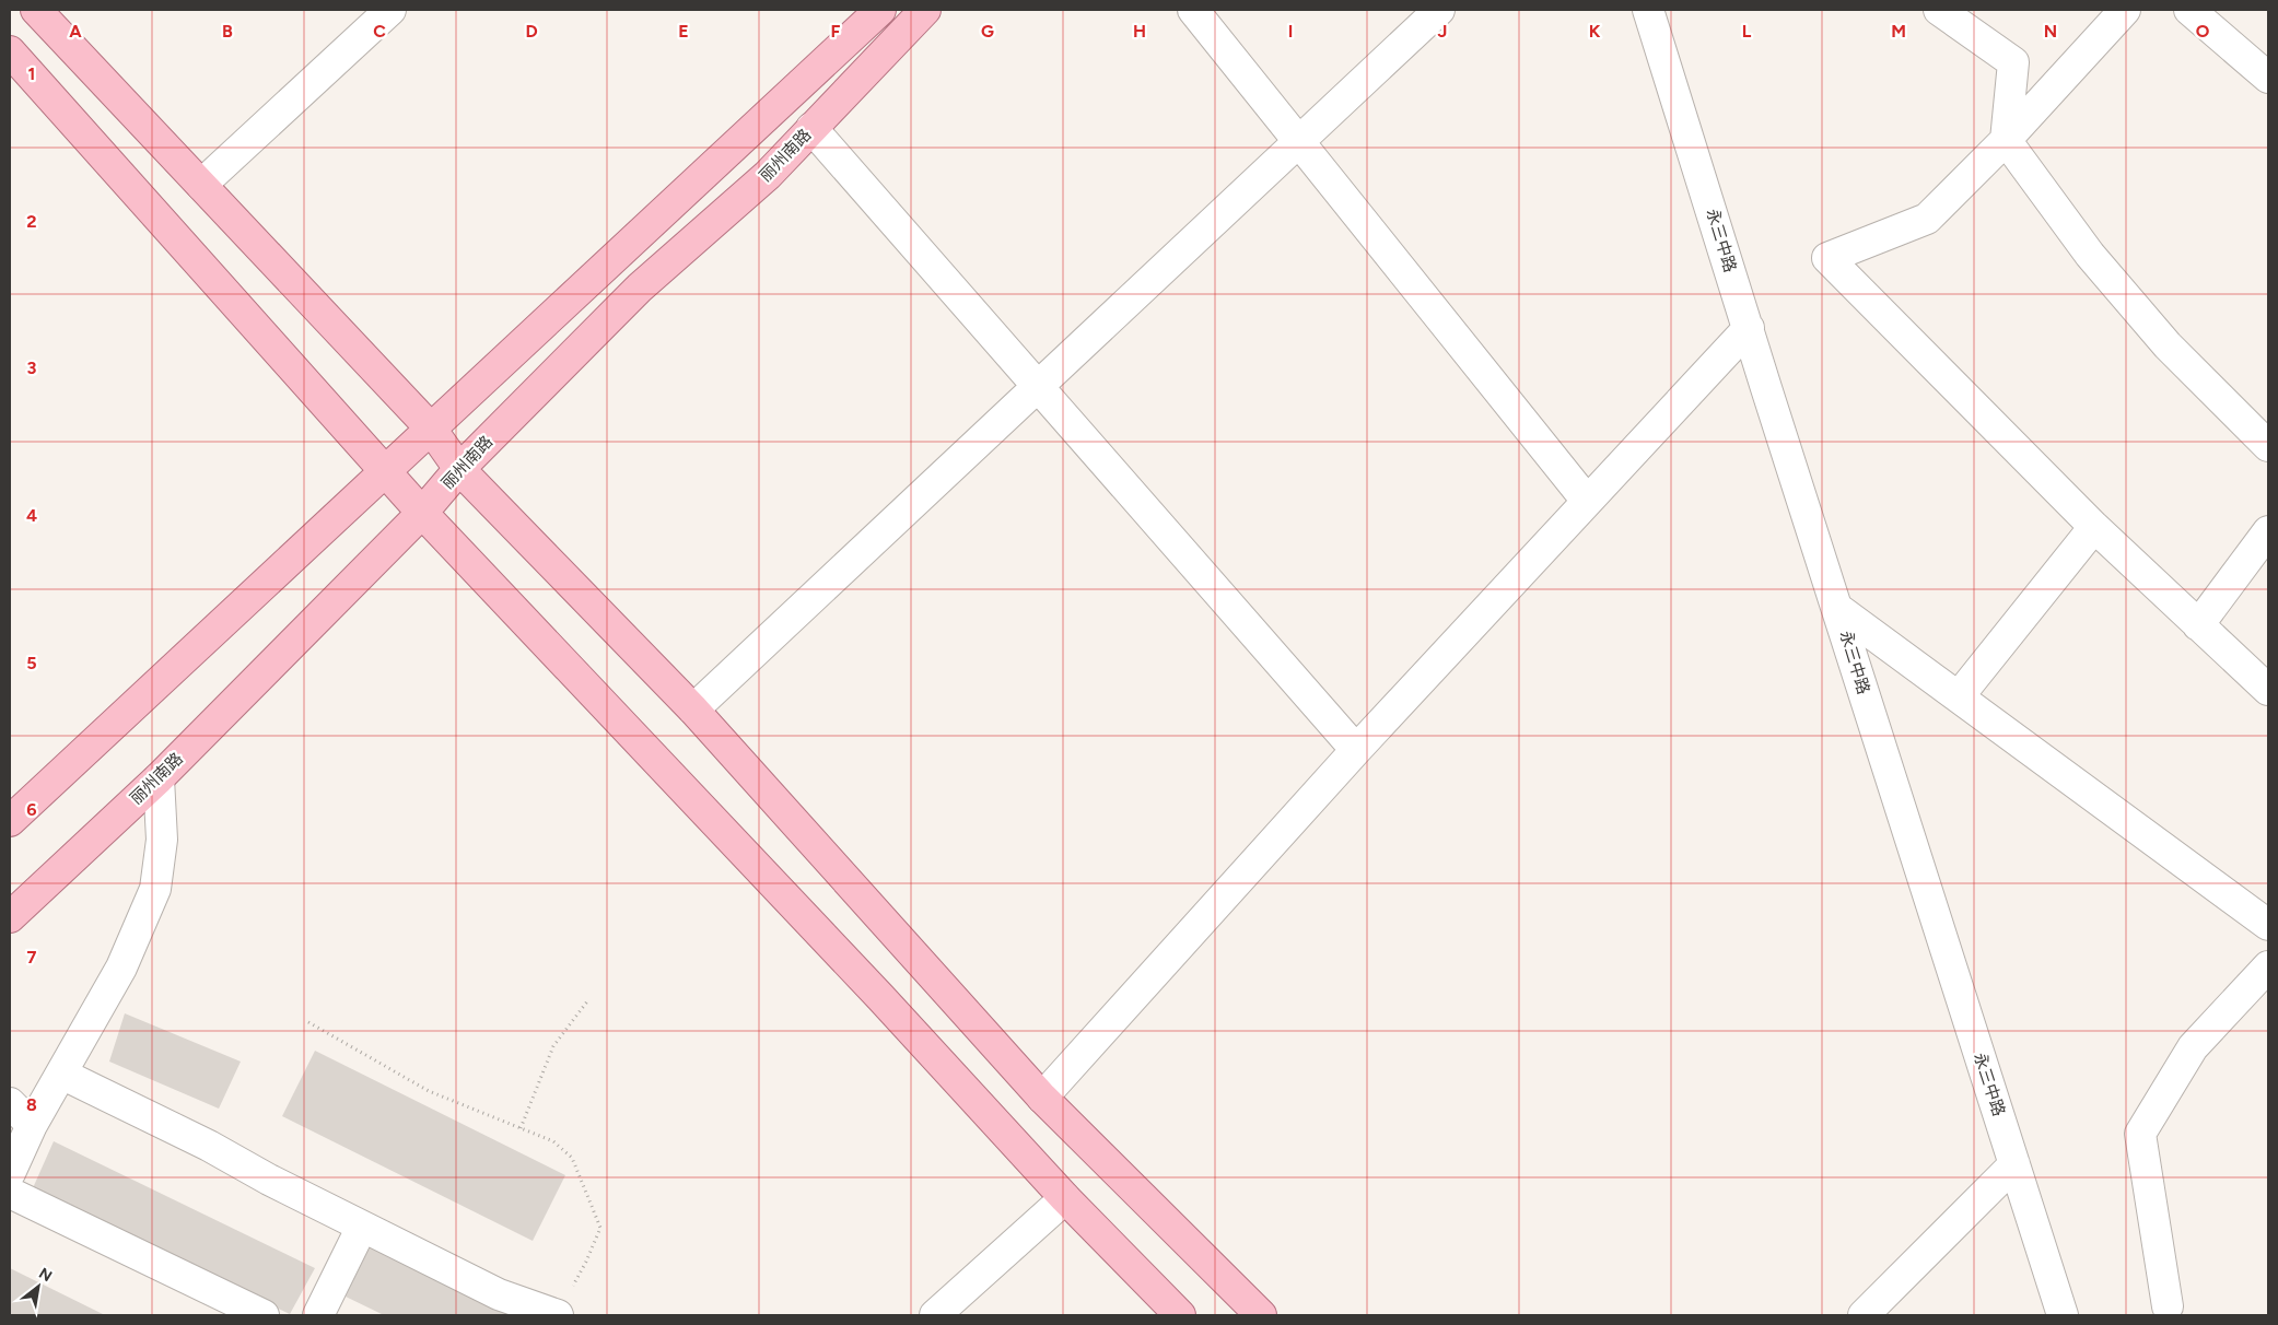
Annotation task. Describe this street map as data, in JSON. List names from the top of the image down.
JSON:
{
  "streets": {
    "main road": ["丽州南路"],
    "street": ["永三中路"]
  },
  "north": "top right",
  "grid": {
    "columns": [
      "A",
      "B",
      "C",
      "D",
      "E",
      "F",
      "G",
      "H",
      "I",
      "J",
      "K",
      "L",
      "M",
      "N",
      "O"
    ],
    "rows": [
      "1",
      "2",
      "3",
      "4",
      "5",
      "6",
      "7",
      "8"
    ]
  }
}
